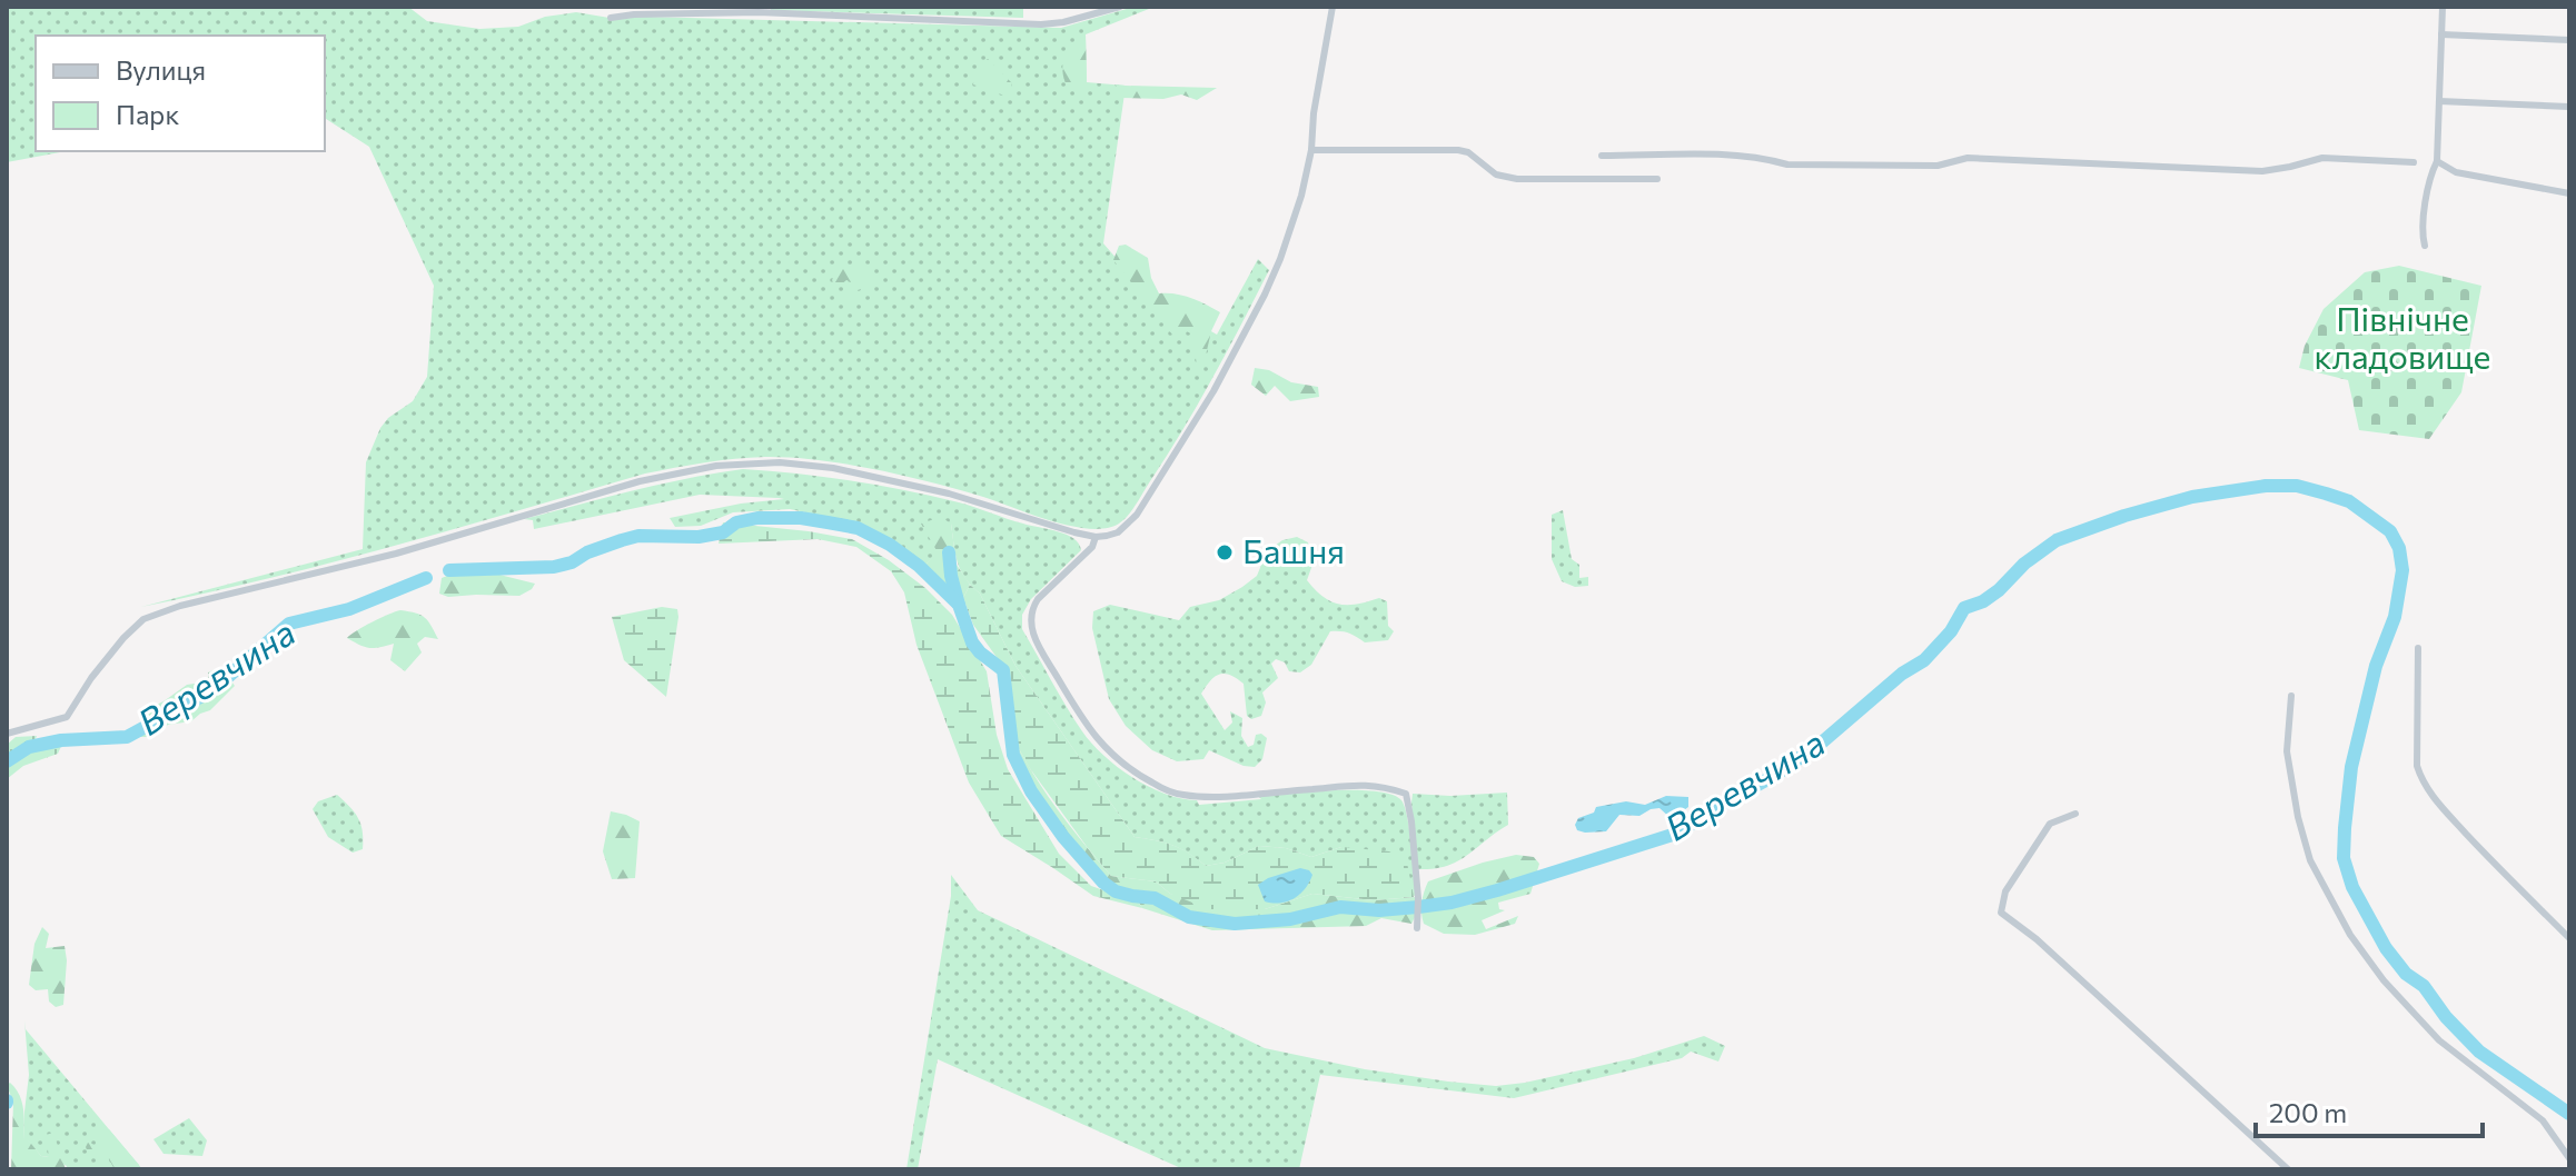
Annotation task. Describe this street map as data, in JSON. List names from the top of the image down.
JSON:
{
  "water": ["Веревчина"],
  "parks": ["Північне кладовище"],
  "places": ["Башня"],
  "legend": ["Вулиця", "Парк"],
  "scale_bar": "200 m"
}
